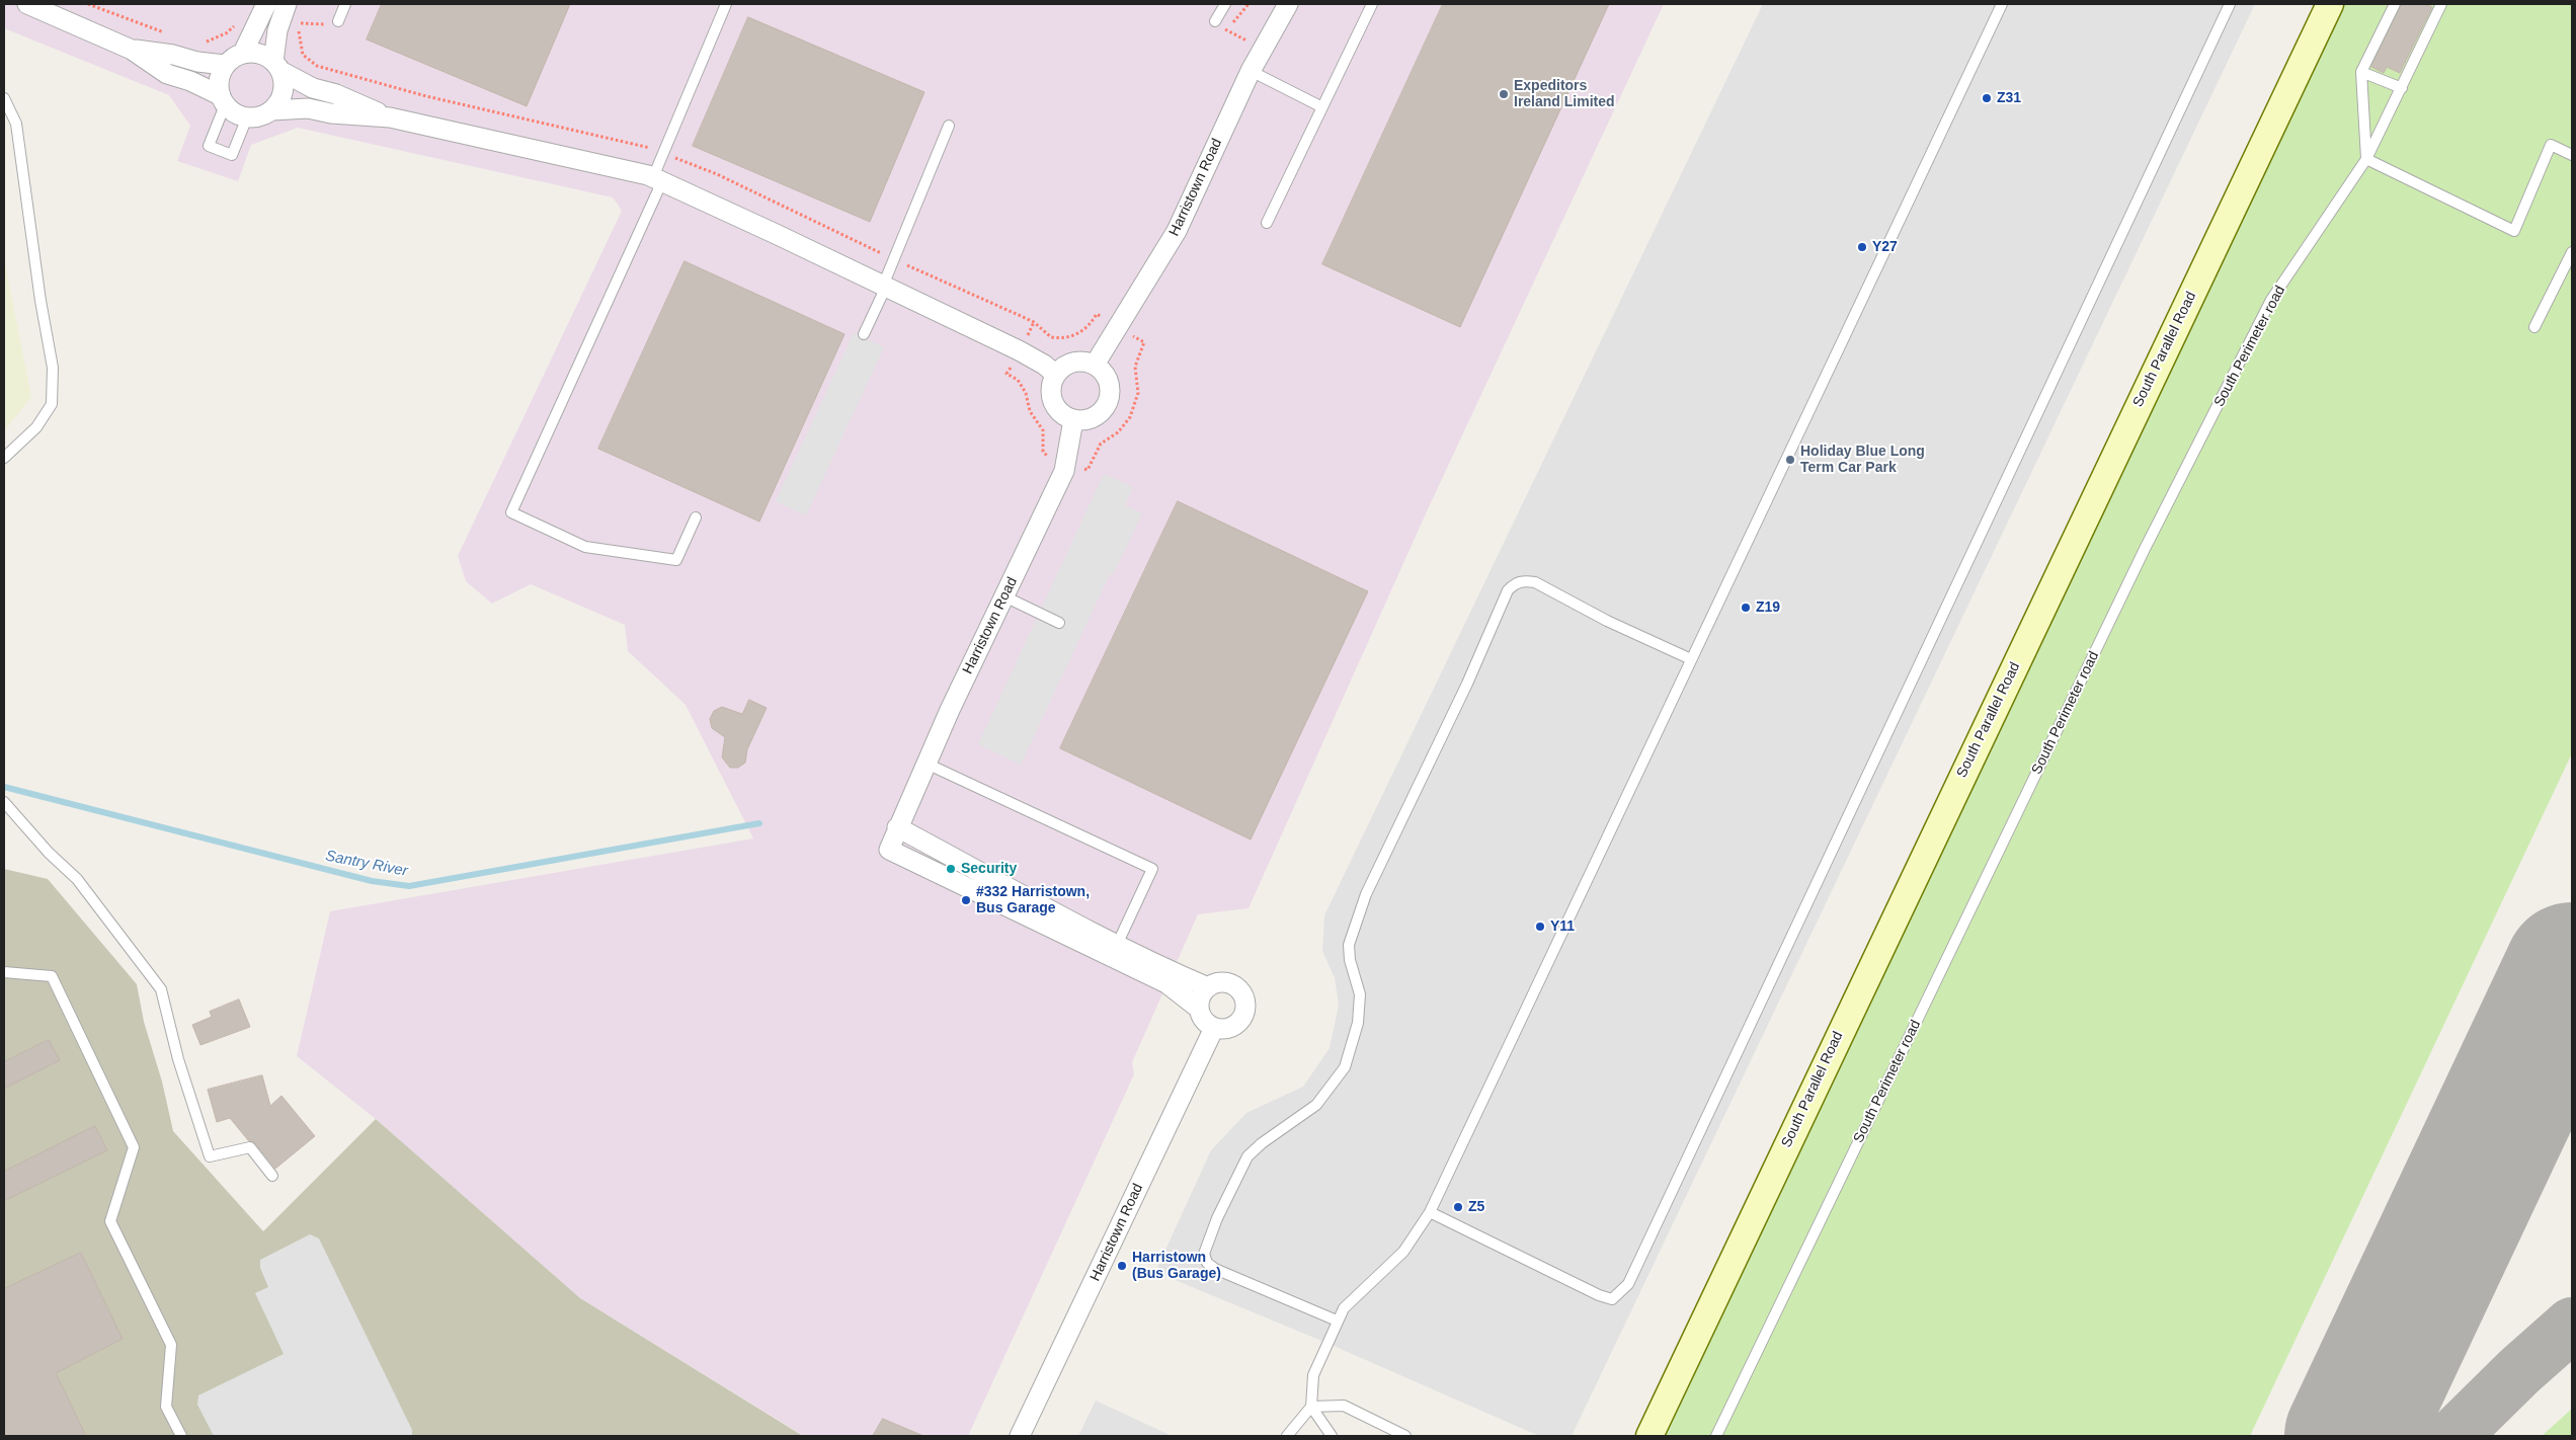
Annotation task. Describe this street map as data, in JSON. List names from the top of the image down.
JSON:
{
  "streets": {
    "main road": ["South Parallel Road"],
    "street": ["Harristown Road"],
    "lane": ["South Perimeter road"]
  },
  "water": ["Santry River"],
  "places": [
    "Expeditors Ireland Limited",
    "Z31",
    "Y27",
    "Holiday Blue Long Term Car Park",
    "Z19",
    "Security",
    "#332 Harristown, Bus Garage",
    "Y11",
    "Z5",
    "Harristown (Bus Garage)"
  ]
}
